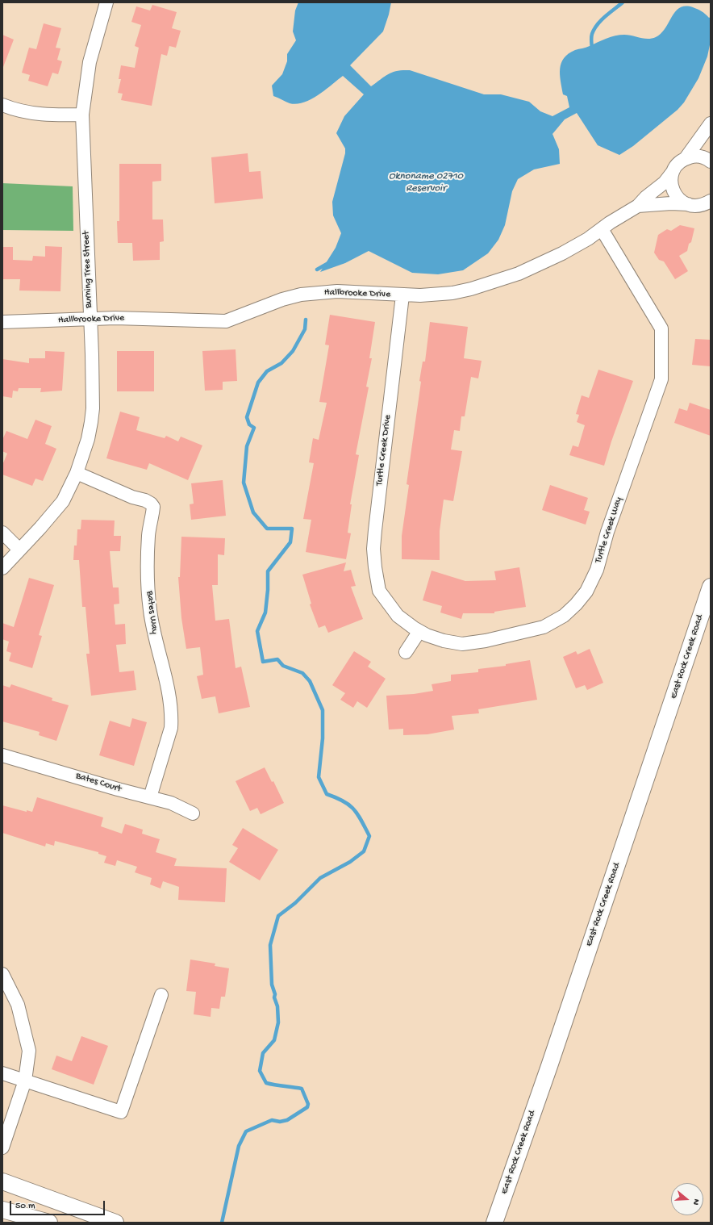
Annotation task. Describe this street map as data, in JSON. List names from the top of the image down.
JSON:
{
  "streets": {
    "street": [
      "Burning Tree Street",
      "Hallbrooke Drive",
      "Turtle Creek Drive",
      "Turtle Creek Way",
      "Bates Way",
      "East Rock Creek Road",
      "Bates Court"
    ]
  },
  "crossings": [
    ["Burning Tree Street", "Hallbrooke Drive"],
    ["Burning Tree Street", "Bates Way"],
    ["Hallbrooke Drive", "Turtle Creek Drive"],
    ["Hallbrooke Drive", "Turtle Creek Way"],
    ["Turtle Creek Drive", "Turtle Creek Way"],
    ["Bates Way", "Bates Court"]
  ],
  "water": ["Oknoname 02710 Reservoir"],
  "scale_bar": "50 m",
  "north": "right"
}
